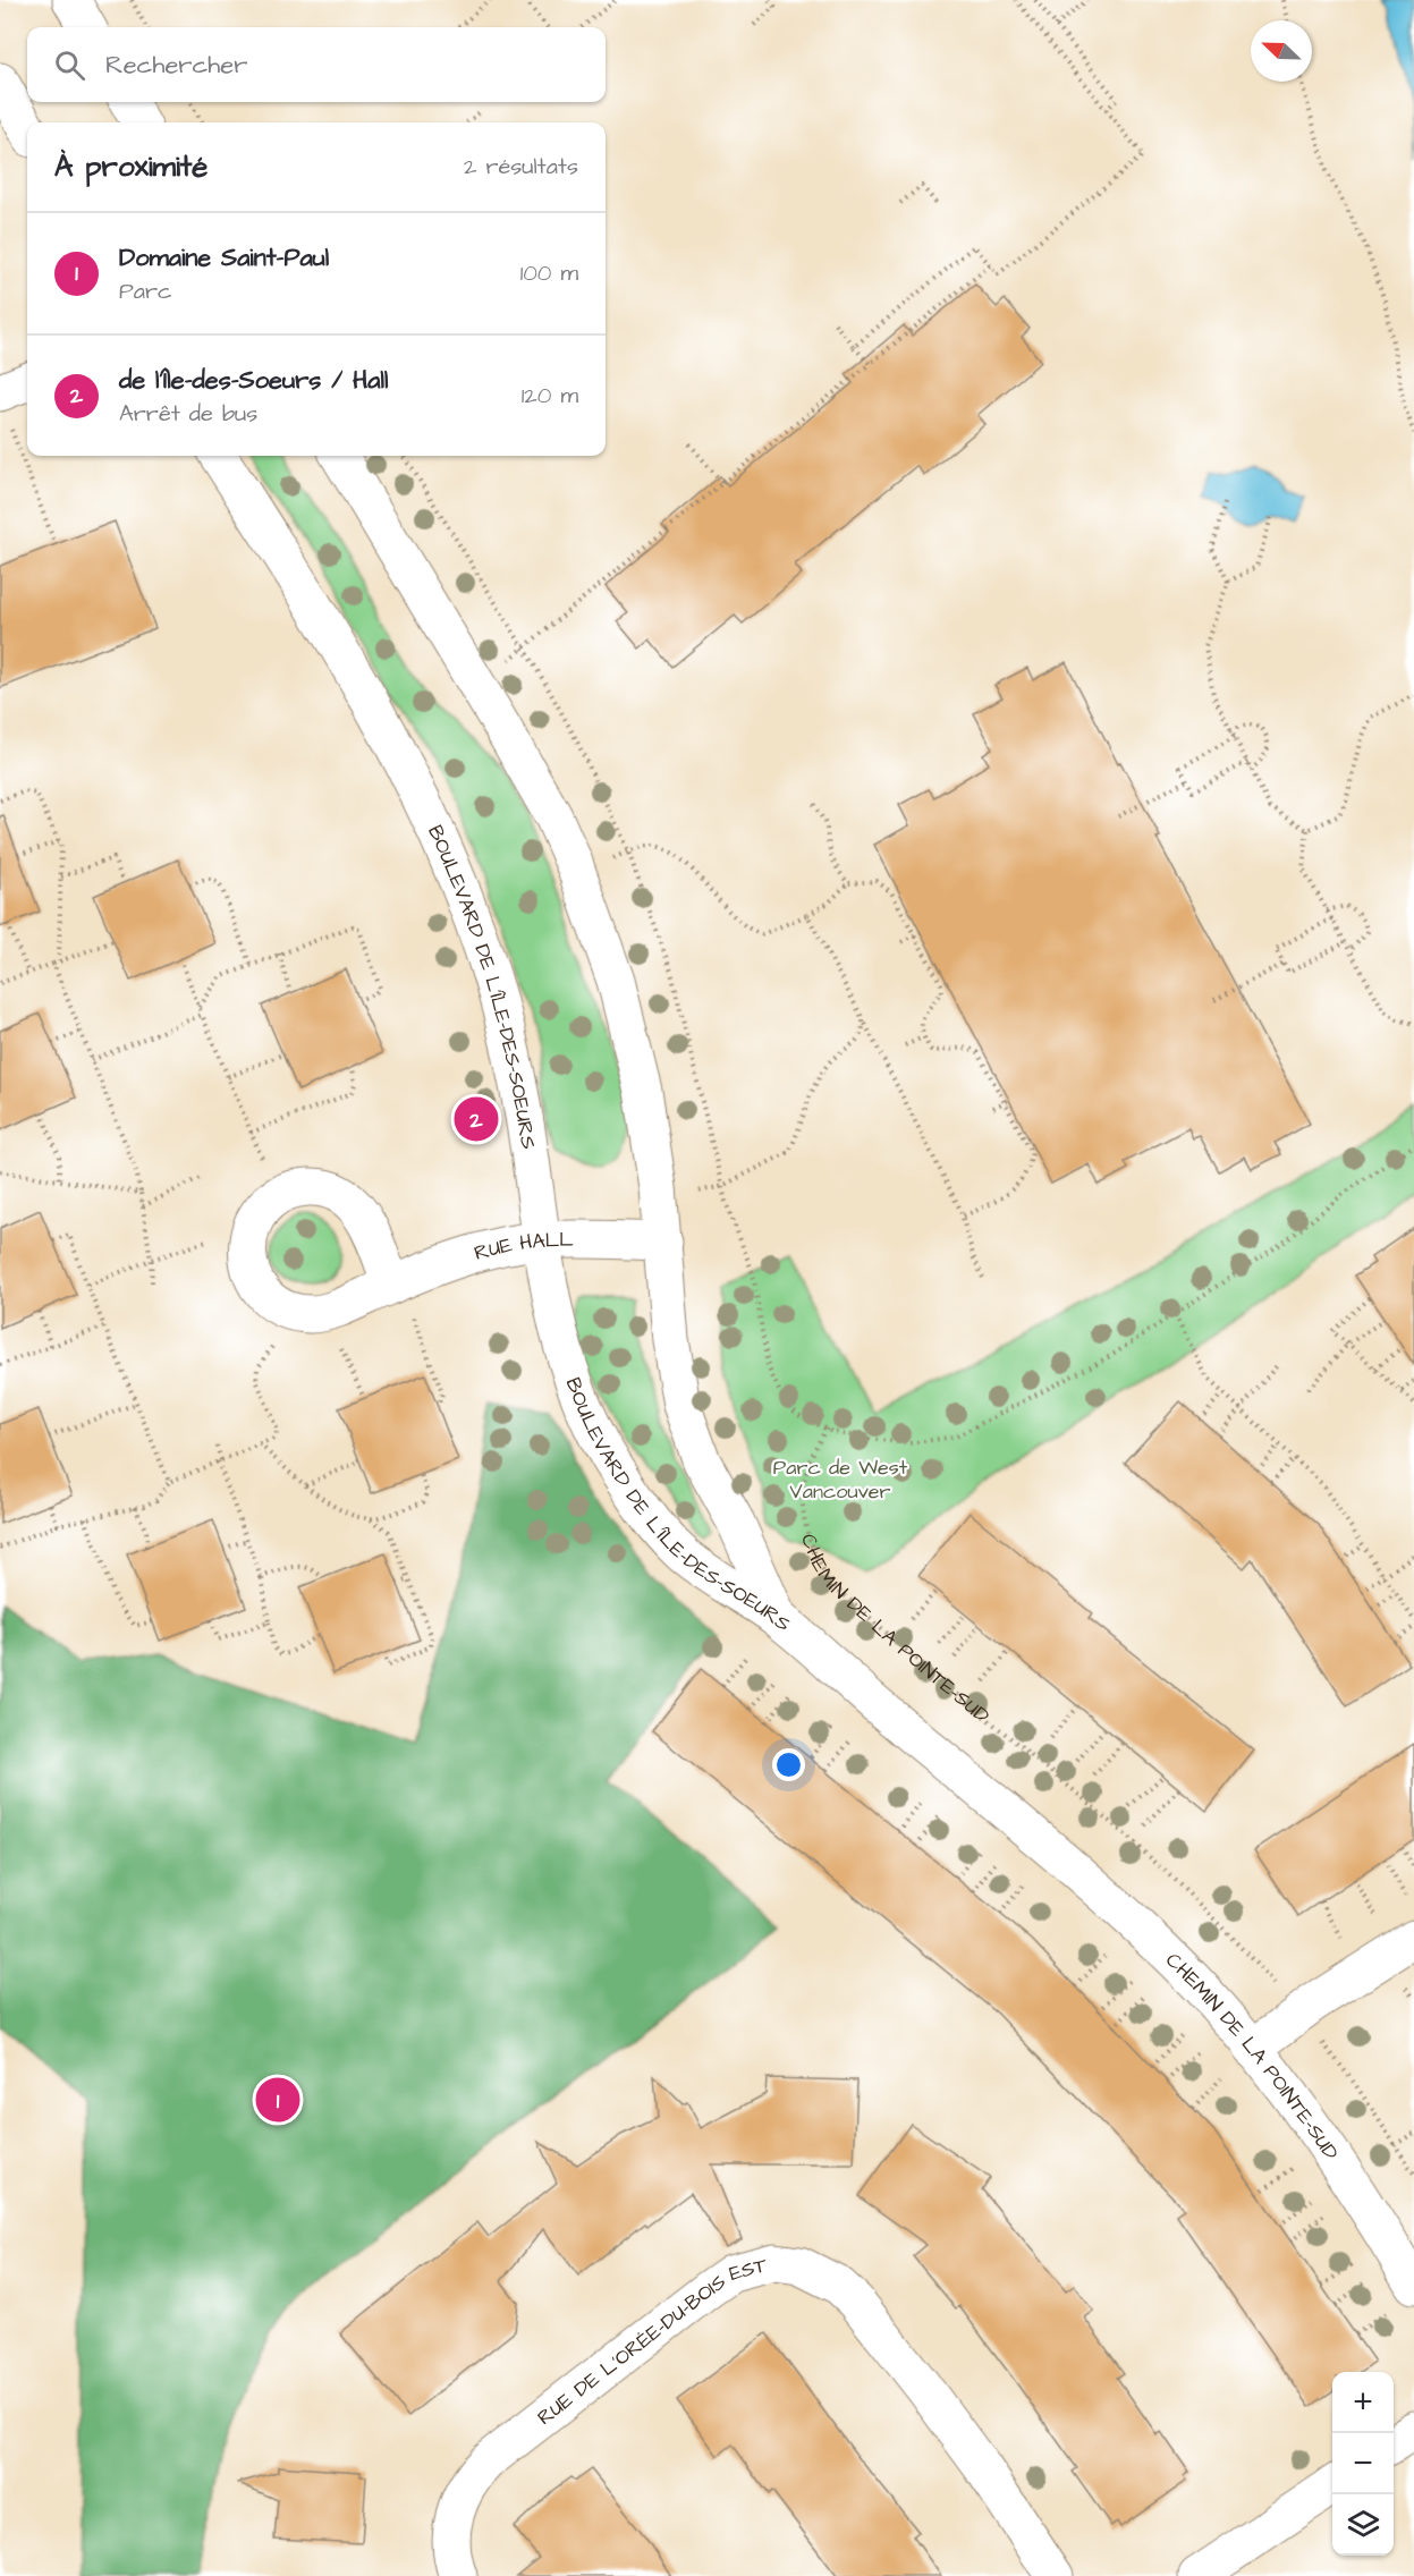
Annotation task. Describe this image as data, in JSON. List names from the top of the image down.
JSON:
{
  "streets": {
    "street": [
      "BOULEVARD DE L'ÎLE-DES-SOEURS",
      "RUE HALL",
      "CHEMIN DE LA POINTE-SUD",
      "RUE DE L'ORÉE-DU-BOIS EST"
    ]
  },
  "crossings": [
    ["BOULEVARD DE L'ÎLE-DES-SOEURS", "RUE HALL"],
    ["BOULEVARD DE L'ÎLE-DES-SOEURS", "CHEMIN DE LA POINTE-SUD"]
  ],
  "parks": ["Parc de West Vancouver"],
  "north": "top left",
  "page": {
    "search": "Rechercher",
    "heading": ["À proximité", "2 résultats"],
    "list": [
      {
        "mark": "1",
        "name": "Domaine Saint-Paul",
        "note": "Parc",
        "value": "100 m"
      },
      {
        "mark": "2",
        "name": "de l'Île-des-Soeurs / Hall",
        "note": "Arrêt de bus",
        "value": "120 m"
      }
    ],
    "pins": ["2", "1"],
    "map_buttons": ["+", "−"]
  }
}
